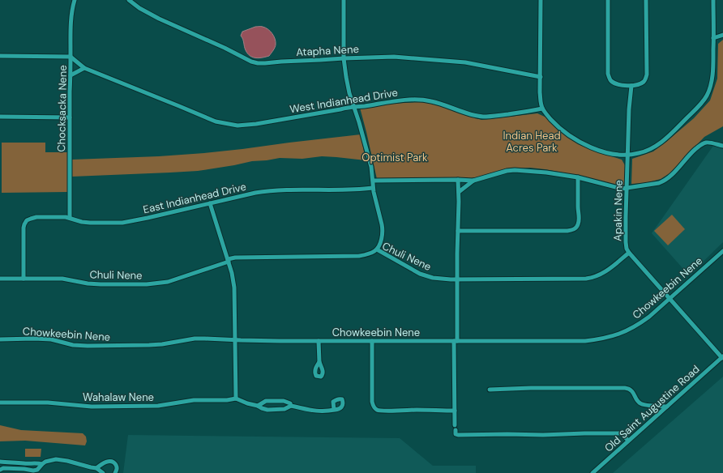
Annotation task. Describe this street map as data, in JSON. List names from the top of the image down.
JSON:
{
  "streets": {
    "street": [
      "Atapha Nene",
      "West Indianhead Drive",
      "Chocksacka Nene",
      "East Indianhead Drive",
      "Apakin Nene",
      "Chuli Nene",
      "Chowkeebin Nene",
      "Wahalaw Nene",
      "Old Saint Augustine Road"
    ]
  },
  "crossings": [
    ["West Indianhead Drive", "Chocksacka Nene"],
    ["Chocksacka Nene", "East Indianhead Drive"],
    ["East Indianhead Drive", "Chuli Nene"],
    ["Apakin Nene", "Chuli Nene"],
    ["Apakin Nene", "Chowkeebin Nene"],
    ["Apakin Nene", "Old Saint Augustine Road"]
  ],
  "parks": ["Indian Head Acres Park", "Optimist Park"]
}
